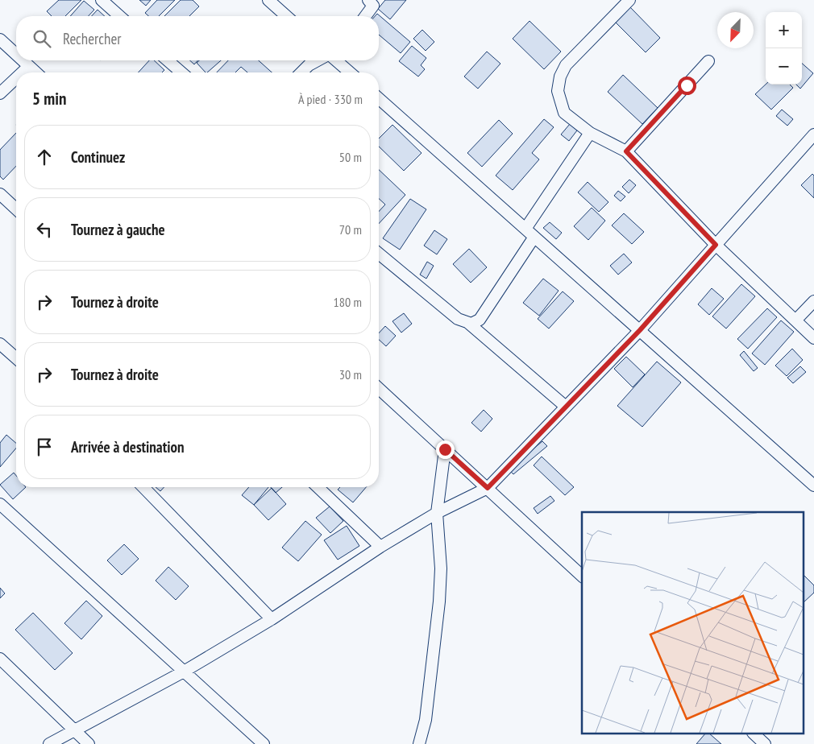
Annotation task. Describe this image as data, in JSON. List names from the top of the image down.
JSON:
{
  "north": "bottom left",
  "page": {
    "map_buttons": ["+", "−"],
    "search": "Rechercher",
    "heading": ["5 min", "À pied · 330 m"],
    "list": [
      ["Continuez", "50 m"],
      ["Tournez à gauche", "70 m"],
      ["Tournez à droite", "180 m"],
      ["Tournez à droite", "30 m"],
      "Arrivée à destination"
    ]
  }
}
